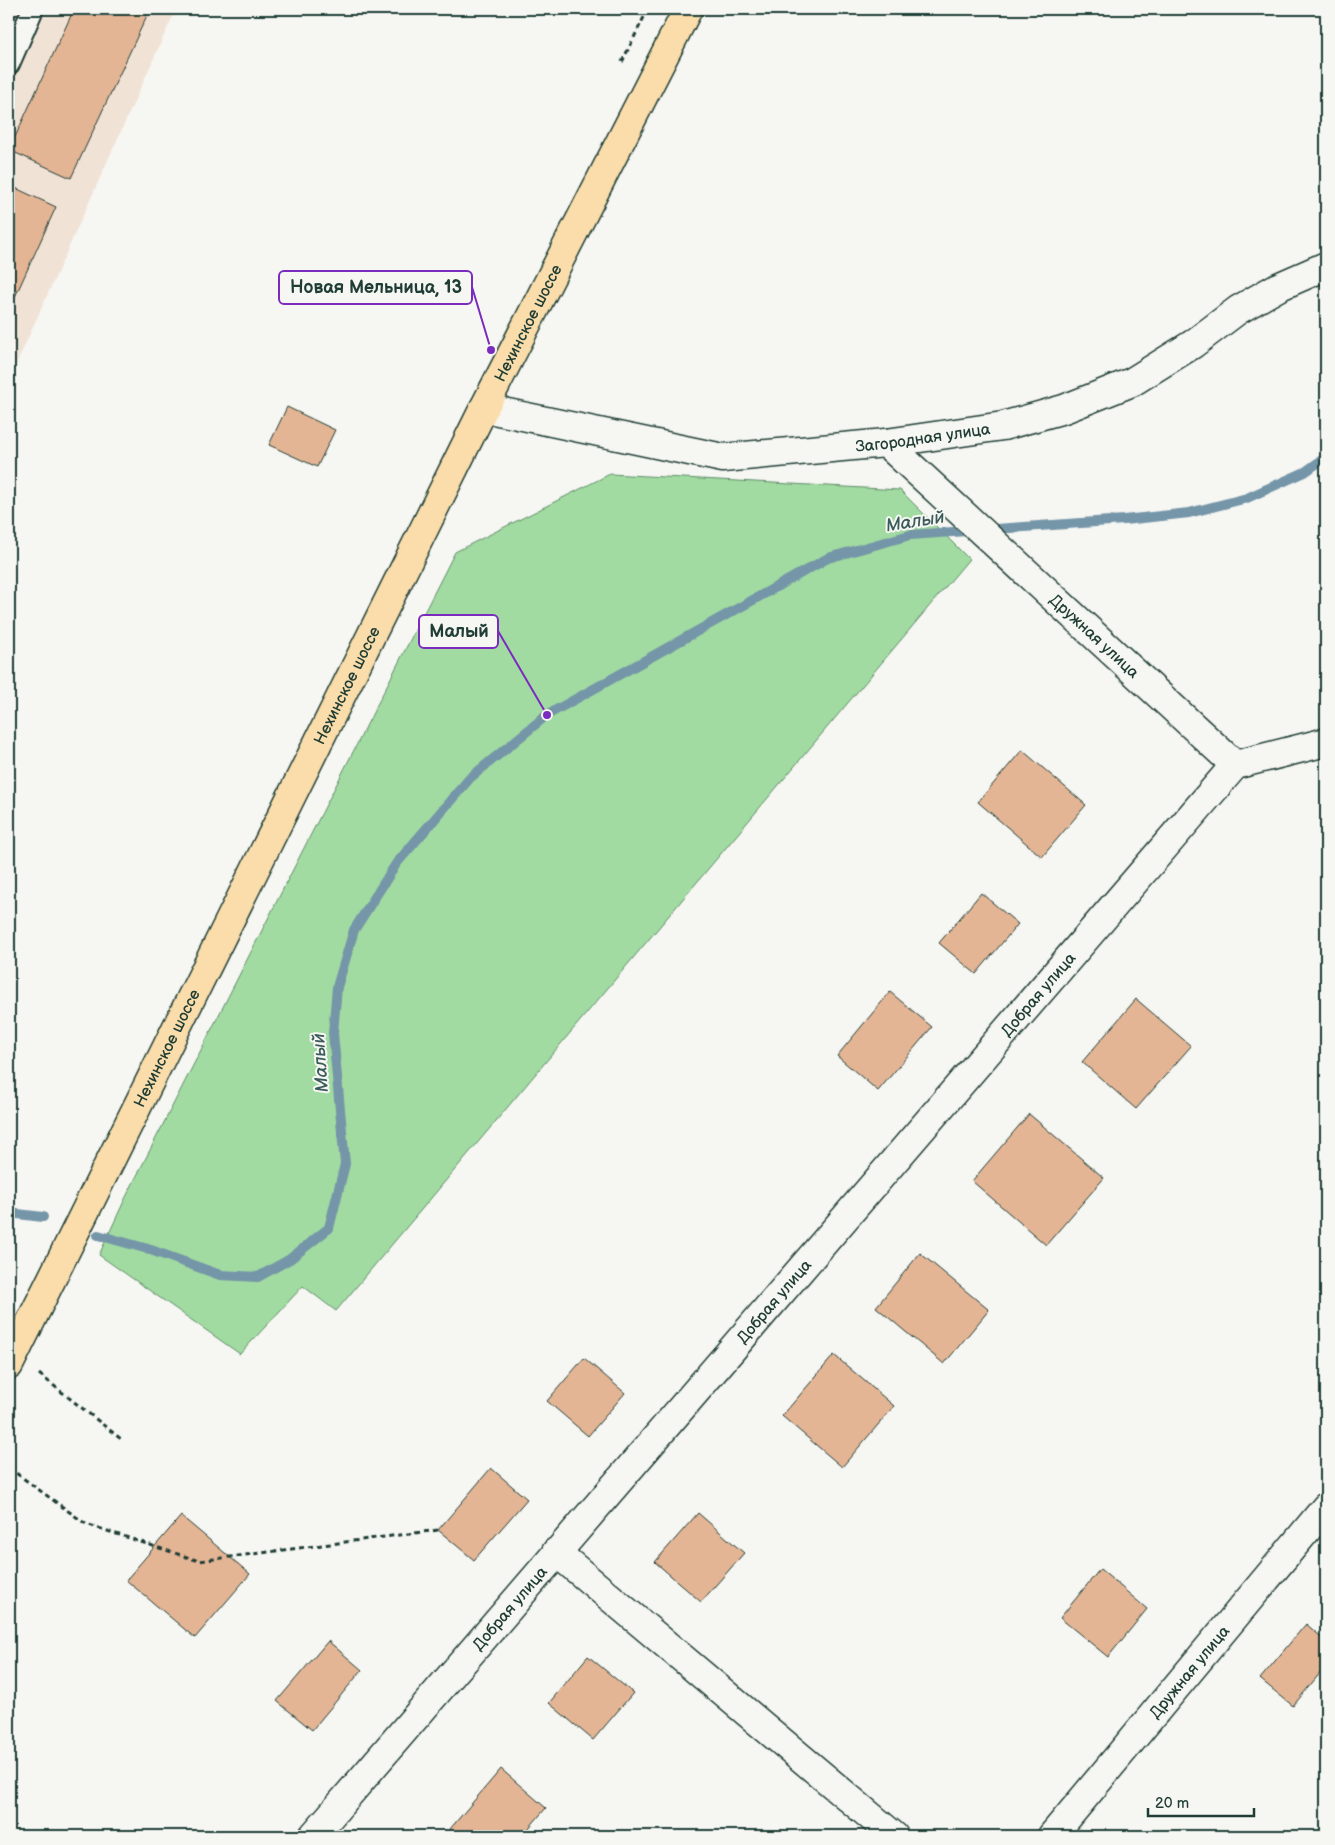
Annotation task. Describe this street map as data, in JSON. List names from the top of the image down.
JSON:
{
  "streets": {
    "main road": ["Нехинское шоссе"],
    "street": ["Загородная улица", "Дружная улица", "Добрая улица"]
  },
  "crossings": [
    ["Нехинское шоссе", "Загородная улица"],
    ["Загородная улица", "Дружная улица"],
    ["Дружная улица", "Добрая улица"]
  ],
  "water": ["Малый"],
  "places": ["Новая Мельница, 13", "Малый"],
  "scale_bar": "20 m"
}
